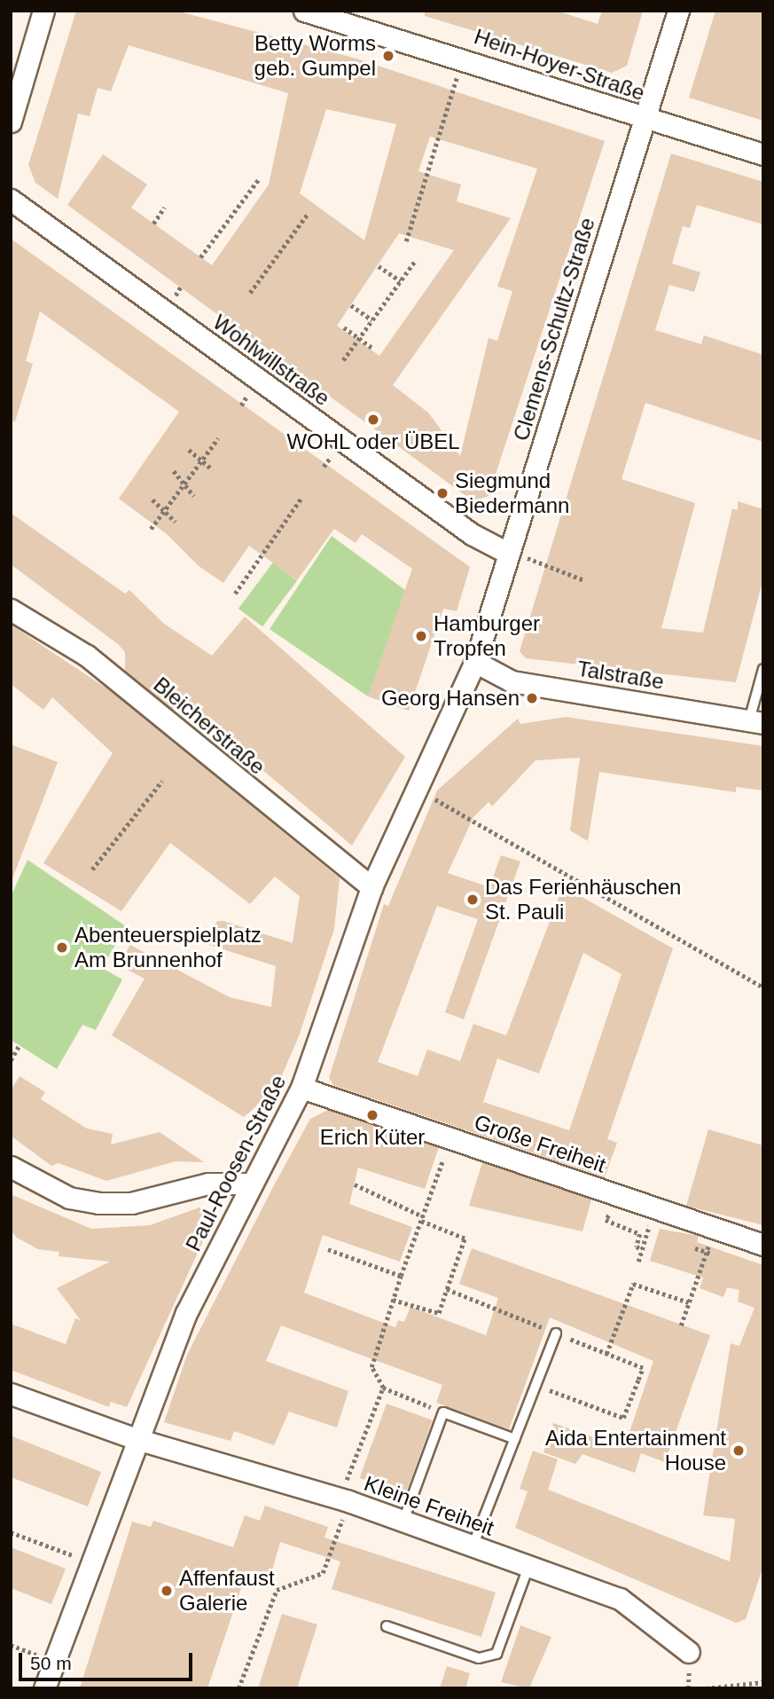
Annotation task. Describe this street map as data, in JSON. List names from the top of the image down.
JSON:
{
  "streets": {
    "street": [
      "Hein-Hoyer-Straße",
      "Clemens-Schultz-Straße",
      "Wohlwillstraße",
      "Talstraße",
      "Bleicherstraße",
      "Große Freiheit",
      "Paul-Roosen-Straße",
      "Kleine Freiheit"
    ]
  },
  "crossings": [
    ["Hein-Hoyer-Straße", "Clemens-Schultz-Straße"],
    ["Clemens-Schultz-Straße", "Wohlwillstraße"],
    ["Clemens-Schultz-Straße", "Talstraße"],
    ["Clemens-Schultz-Straße", "Paul-Roosen-Straße"],
    ["Talstraße", "Paul-Roosen-Straße"],
    ["Bleicherstraße", "Paul-Roosen-Straße"],
    ["Große Freiheit", "Paul-Roosen-Straße"],
    ["Paul-Roosen-Straße", "Kleine Freiheit"]
  ],
  "places": [
    "Betty Worms geb. Gumpel",
    "WOHL oder ÜBEL",
    "Siegmund Biedermann",
    "Hamburger Tropfen",
    "Georg Hansen",
    "Das Ferienhäuschen St. Pauli",
    "Abenteuerspielplatz Am Brunnenhof",
    "Erich Küter",
    "Aida Entertainment House",
    "Affenfaust Galerie"
  ],
  "scale_bar": "50 m"
}
